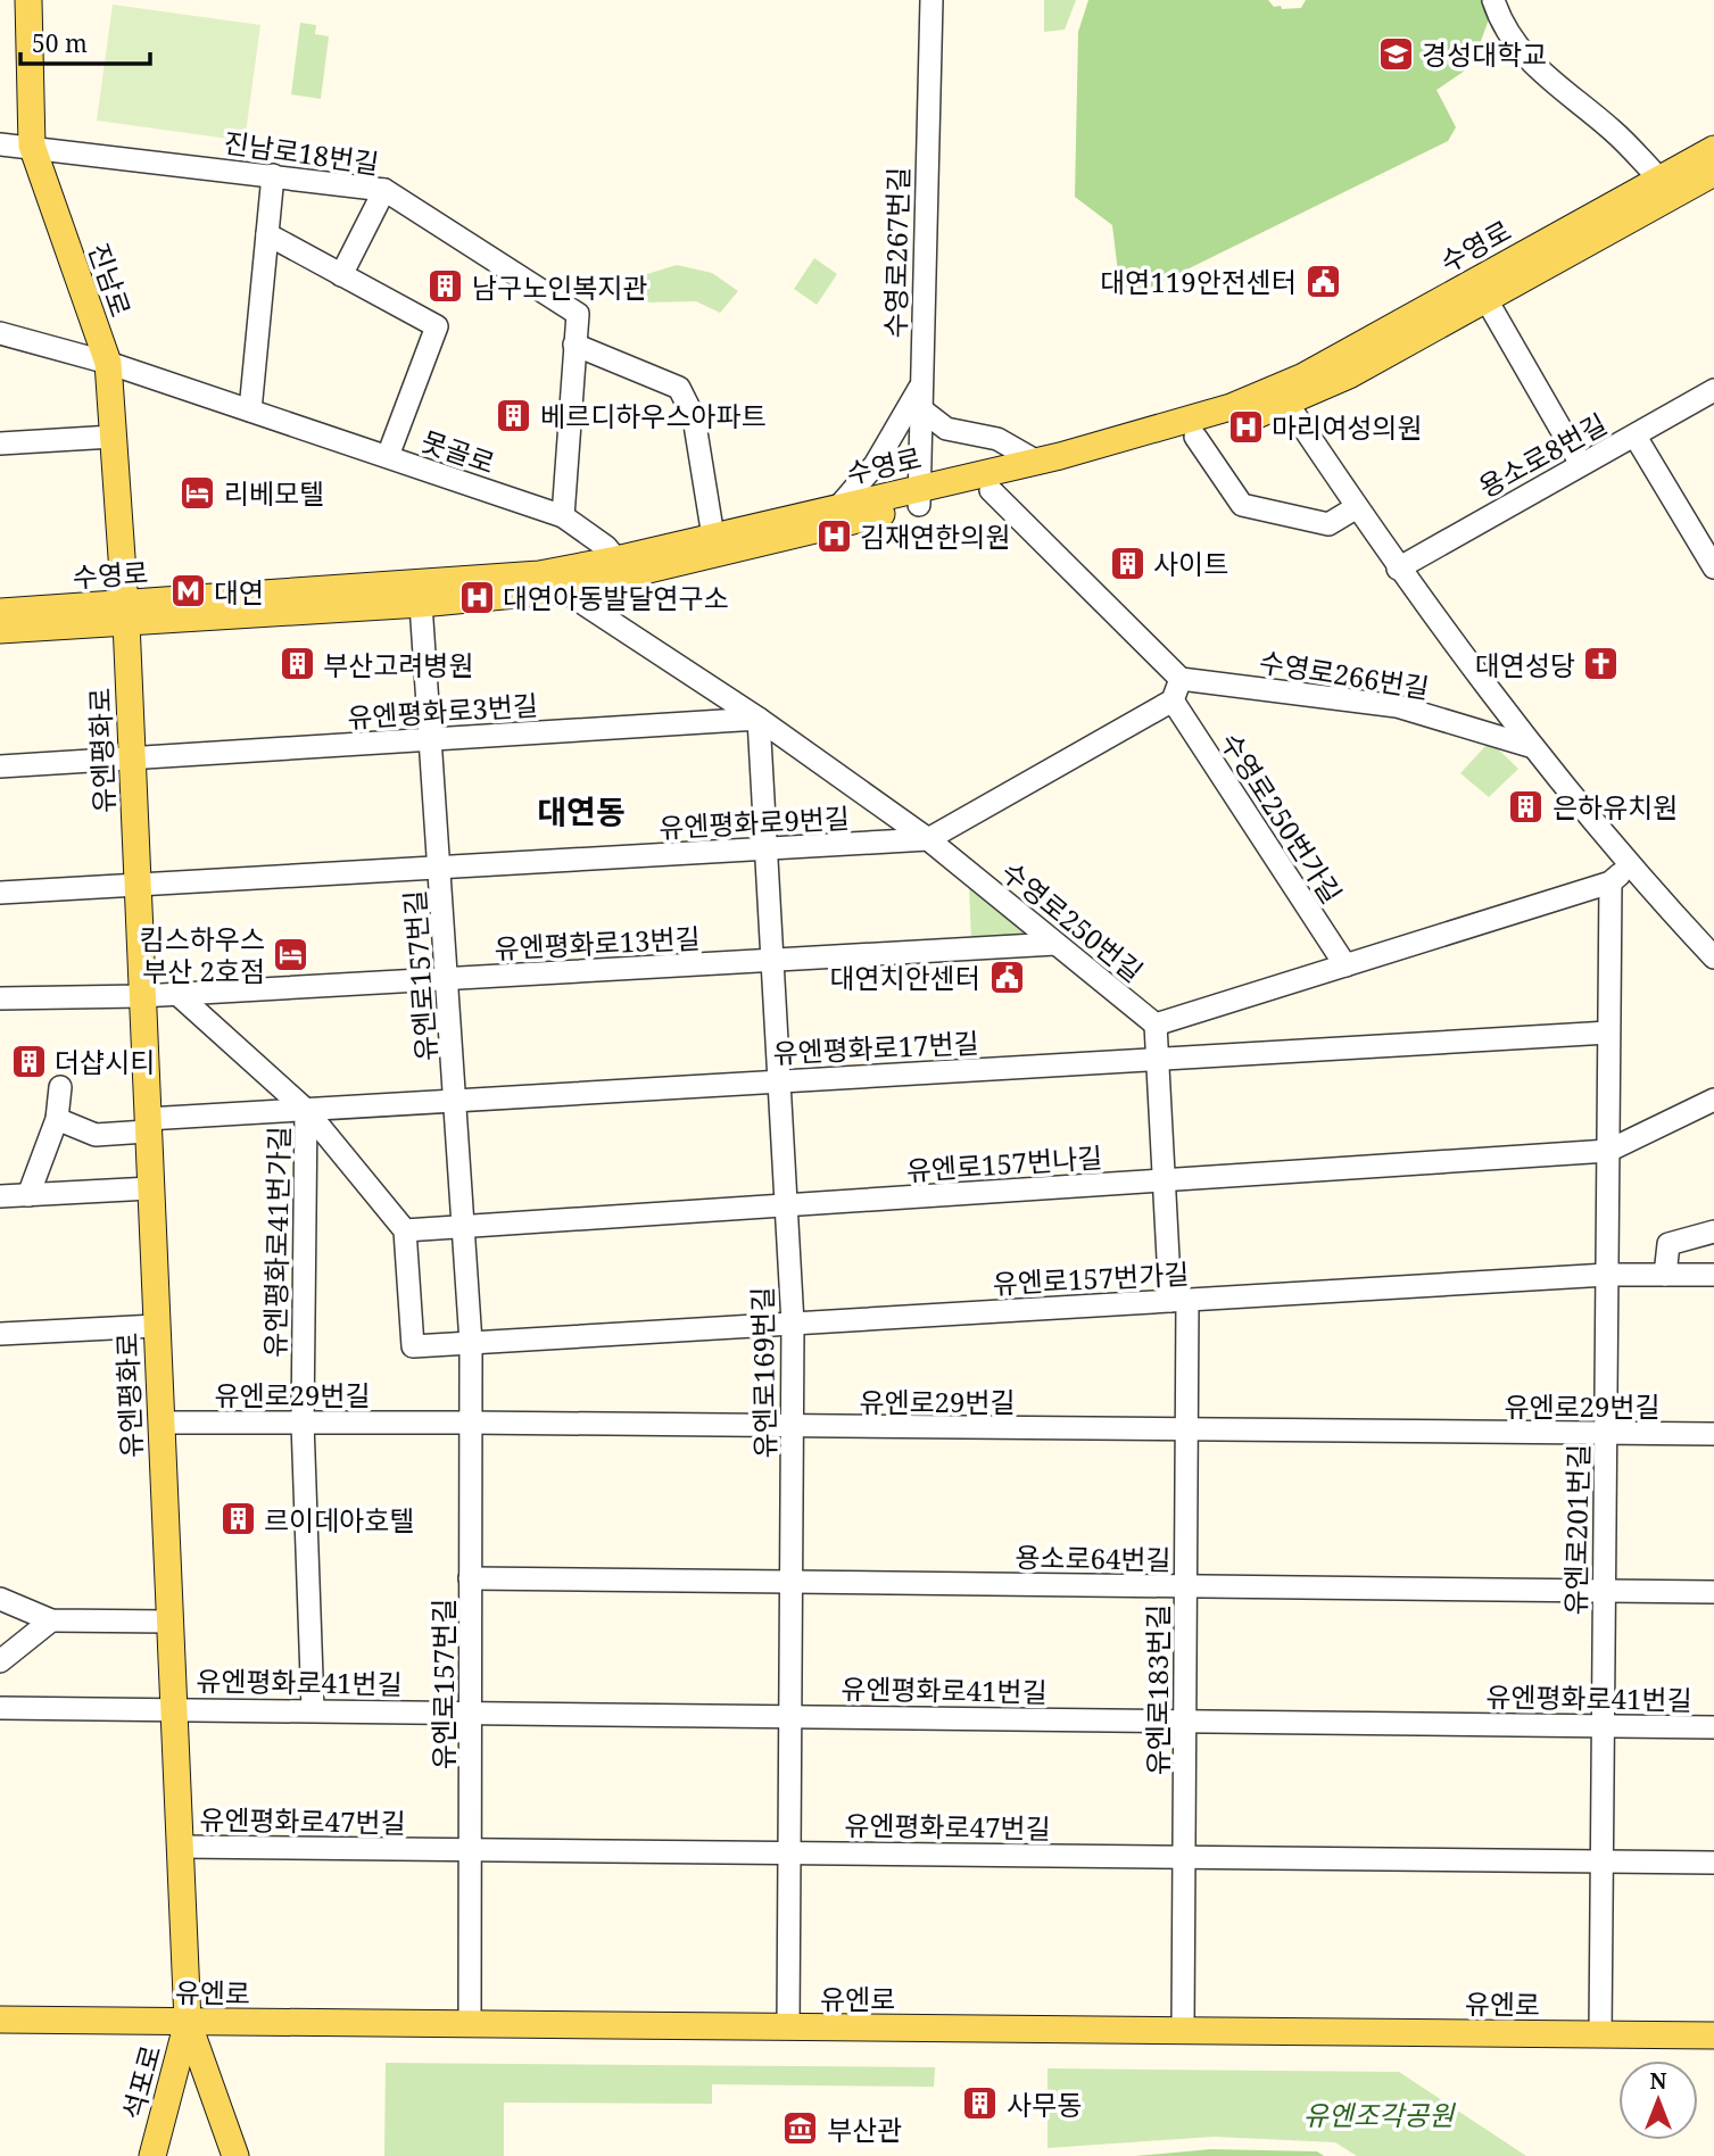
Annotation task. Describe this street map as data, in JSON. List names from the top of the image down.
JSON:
{
  "streets": {
    "main road": [
      "수영로",
      "진남로",
      "유엔평화로",
      "유엔로",
      "석포로"
    ],
    "street": [
      "진남로18번길",
      "수영로267번길",
      "못골로",
      "용소로8번길",
      "수영로266번길",
      "유엔평화로3번길",
      "수영로250번가길",
      "유엔평화로9번길",
      "수영로250번길",
      "유엔평화로13번길",
      "유엔로157번길",
      "유엔평화로17번길",
      "유엔로157번나길",
      "유엔평화로41번가길",
      "유엔로157번가길",
      "유엔로169번길",
      "유엔로29번길",
      "유엔로201번길",
      "용소로64번길",
      "유엔평화로41번길",
      "유엔로183번길",
      "유엔평화로47번길"
    ]
  },
  "crossings": [
    ["진남로18번길", "진남로"],
    ["수영로", "수영로267번길"],
    ["수영로", "진남로"],
    ["수영로", "못골로"],
    ["수영로", "유엔평화로"],
    ["수영로", "수영로250번길"],
    ["수영로", "유엔로157번길"],
    ["진남로", "못골로"],
    ["진남로", "유엔평화로"],
    ["유엔평화로3번길", "유엔평화로"],
    ["유엔평화로3번길", "수영로250번길"],
    ["유엔평화로3번길", "유엔로157번길"],
    ["유엔평화로3번길", "유엔로169번길"],
    ["유엔평화로", "유엔평화로9번길"],
    ["유엔평화로", "유엔평화로13번길"],
    ["유엔평화로", "유엔평화로17번길"],
    ["유엔평화로", "유엔로29번길"],
    ["유엔평화로", "유엔평화로41번길"],
    ["유엔평화로", "유엔평화로47번길"],
    ["유엔평화로", "유엔로"],
    ["유엔평화로", "석포로"],
    ["수영로250번가길", "유엔평화로9번길"],
    ["유엔평화로9번길", "수영로250번길"],
    ["유엔평화로9번길", "유엔로157번길"],
    ["유엔평화로9번길", "유엔로169번길"],
    ["수영로250번길", "유엔평화로13번길"],
    ["수영로250번길", "유엔로169번길"],
    ["수영로250번길", "유엔로183번길"],
    ["유엔평화로13번길", "유엔로157번길"],
    ["유엔평화로13번길", "유엔로169번길"],
    ["유엔로157번길", "유엔평화로17번길"],
    ["유엔로157번길", "유엔로157번나길"],
    ["유엔로157번길", "유엔로157번가길"],
    ["유엔로157번길", "유엔로29번길"],
    ["유엔로157번길", "용소로64번길"],
    ["유엔로157번길", "유엔평화로41번길"],
    ["유엔로157번길", "유엔평화로47번길"],
    ["유엔로157번길", "유엔로"],
    ["유엔평화로17번길", "유엔평화로41번가길"],
    ["유엔평화로17번길", "유엔로169번길"],
    ["유엔평화로17번길", "유엔로201번길"],
    ["유엔평화로17번길", "유엔로183번길"],
    ["유엔로157번나길", "유엔로169번길"],
    ["유엔로157번나길", "유엔로201번길"],
    ["유엔로157번나길", "유엔로183번길"],
    ["유엔평화로41번가길", "유엔로29번길"],
    ["유엔평화로41번가길", "유엔평화로41번길"],
    ["유엔로157번가길", "유엔로169번길"],
    ["유엔로157번가길", "유엔로201번길"],
    ["유엔로157번가길", "유엔로183번길"],
    ["유엔로169번길", "유엔로29번길"],
    ["유엔로169번길", "용소로64번길"],
    ["유엔로169번길", "유엔평화로41번길"],
    ["유엔로169번길", "유엔평화로47번길"],
    ["유엔로169번길", "유엔로"],
    ["유엔로29번길", "유엔로201번길"],
    ["유엔로29번길", "유엔로183번길"],
    ["유엔로201번길", "용소로64번길"],
    ["유엔로201번길", "유엔평화로41번길"],
    ["유엔로201번길", "유엔평화로47번길"],
    ["유엔로201번길", "유엔로"],
    ["용소로64번길", "유엔로183번길"],
    ["유엔평화로41번길", "유엔로183번길"],
    ["유엔로183번길", "유엔평화로47번길"],
    ["유엔로183번길", "유엔로"],
    ["유엔로", "석포로"]
  ],
  "districts": ["대연동"],
  "parks": ["유엔조각공원"],
  "places": {
    "school or university": ["경성대학교"],
    "public building": ["대연119안전센터", "대연치안센터"],
    "building": [
      "남구노인복지관",
      "베르디하우스아파트",
      "사이트",
      "부산고려병원",
      "은하유치원",
      "더샵시티",
      "르이데아호텔",
      "사무동"
    ],
    "hospital": ["마리여성의원", "김재연한의원", "대연아동발달연구소"],
    "hotel": ["리베모텔", "킴스하우스 부산 2호점"],
    "metro station": ["대연"],
    "church": ["대연성당"],
    "museum": ["부산관"]
  },
  "scale_bar": "50 m",
  "north": "top"
}
